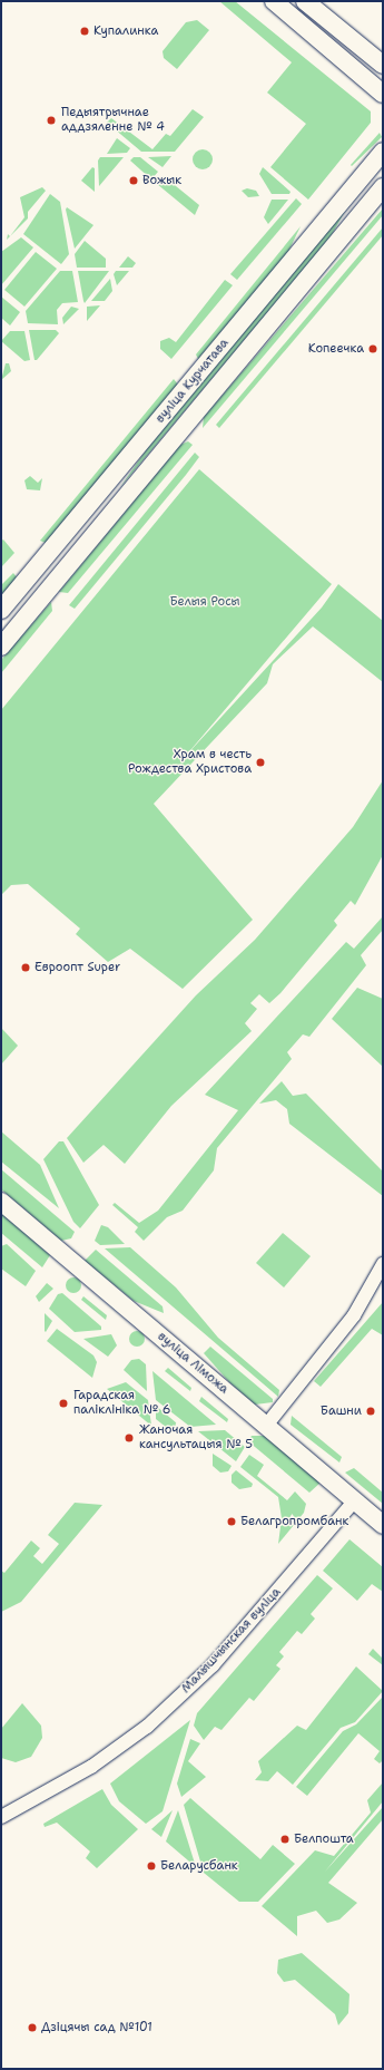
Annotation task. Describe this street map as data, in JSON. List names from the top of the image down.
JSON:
{
  "streets": {
    "main road": ["вуліца Курчатава", "вуліца Ліможа"],
    "street": ["Малышчынская вуліца"]
  },
  "crossings": [
    ["вуліца Ліможа", "Малышчынская вуліца"]
  ],
  "parks": ["Белыя Росы"],
  "places": [
    "Купалинка",
    "Педыятрычнае аддзяленне № 4",
    "Вожык",
    "Копеечка",
    "Храм в честь Рождества Христова",
    "Евроопт Super",
    "Гарадская паліклініка № 6",
    "Башни",
    "Жаночая кансультацыя № 5",
    "Белагропромбанк",
    "Белпошта",
    "Беларусбанк",
    "Дзіцячы сад №101"
  ]
}
